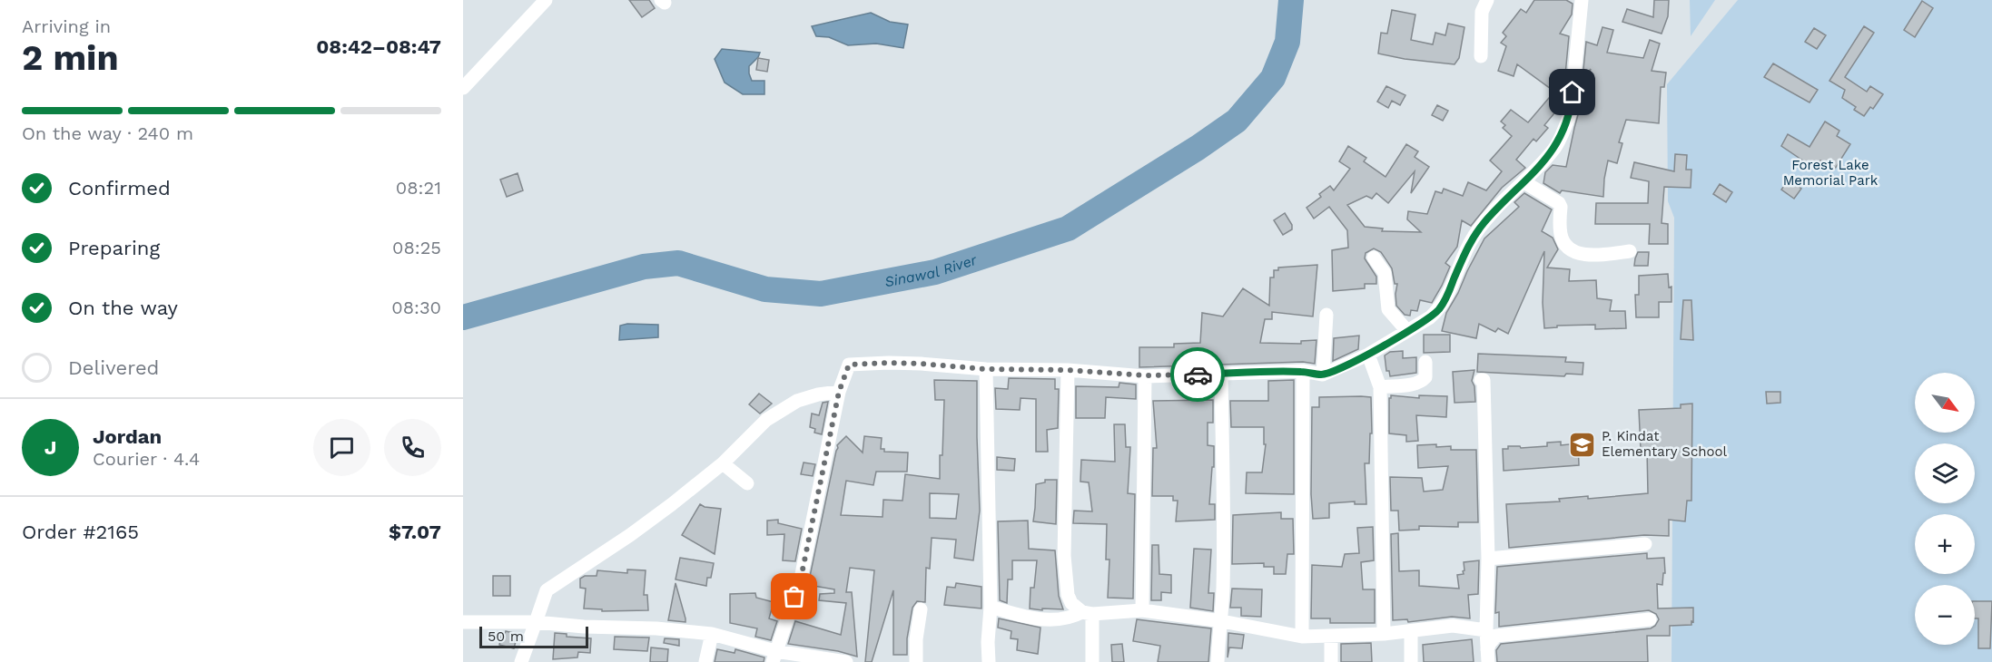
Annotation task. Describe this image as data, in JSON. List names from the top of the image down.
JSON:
{
  "water": ["Sinawal River"],
  "parks": ["Forest Lake Memorial Park"],
  "places": {
    "school or university": ["P. Kindat Elementary School"]
  },
  "scale_bar": "50 m",
  "north": "bottom right",
  "page": {
    "heading": ["2 min", "Arriving in", "08:42–08:47"],
    "panel": [
      "Jordan",
      "Courier · 4.4",
      "Order #2165",
      "$7.07"
    ],
    "bar": "On the way · 240 m",
    "list": [
      ["Confirmed", "08:21"],
      ["Preparing", "08:25"],
      ["On the way", "08:30"],
      "Delivered"
    ],
    "map_buttons": ["+", "−"],
    "round": "J",
    "scale": "50 m"
  }
}
